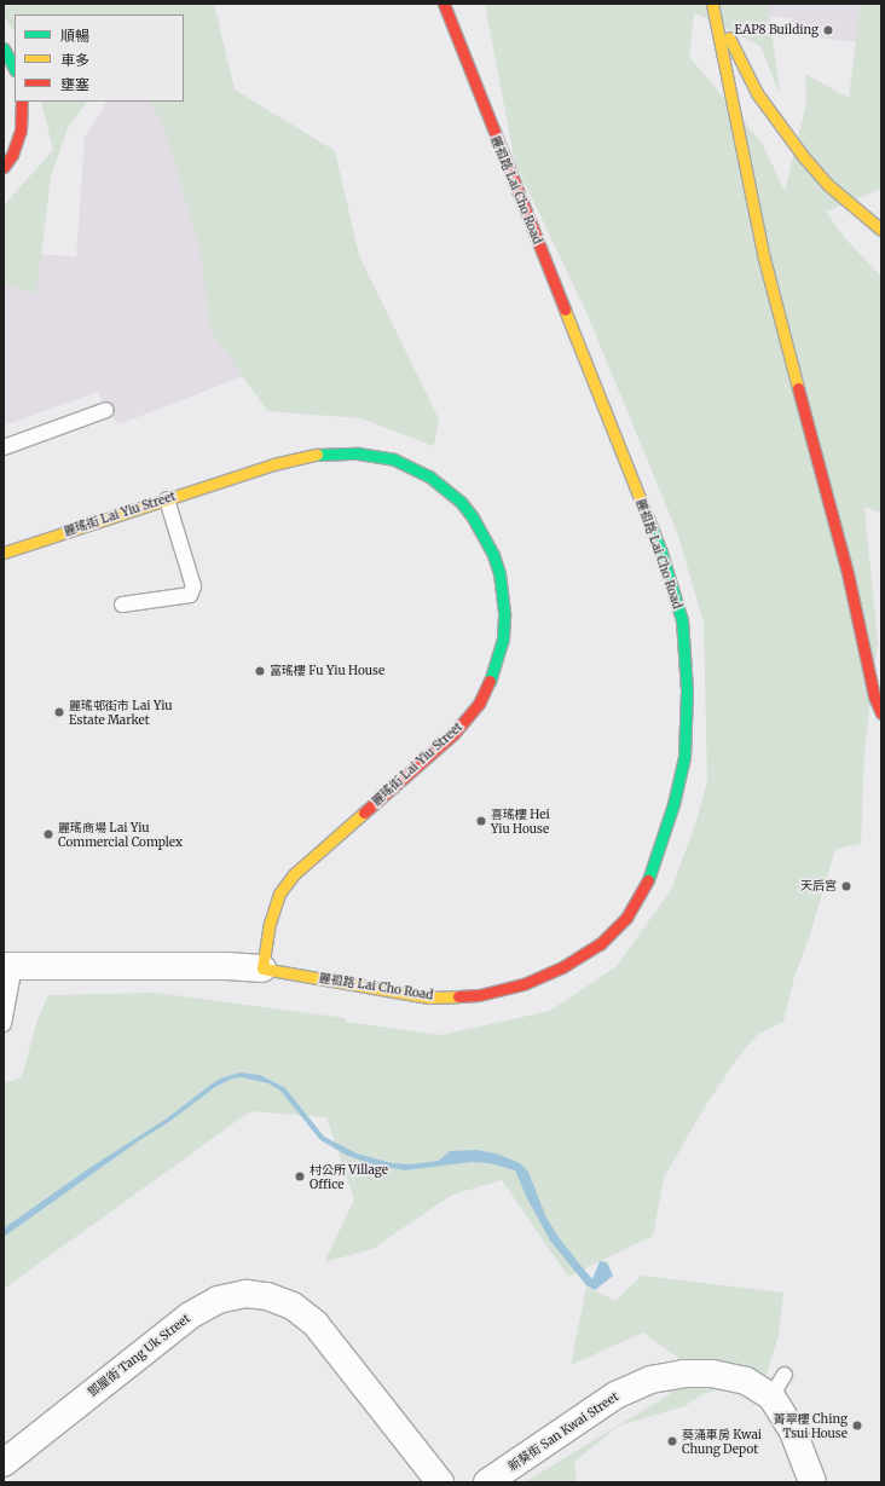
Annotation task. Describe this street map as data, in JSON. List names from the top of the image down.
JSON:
{
  "streets": {
    "street": [
      "麗祖路 Lai Cho Road",
      "麗瑤街 Lai Yiu Street",
      "鄧屋街 Tang Uk Street",
      "新葵街 San Kwai Street"
    ]
  },
  "crossings": [
    ["麗祖路 Lai Cho Road", "麗瑤街 Lai Yiu Street"]
  ],
  "places": [
    "EAP8 Building",
    "富瑤樓 Fu Yiu House",
    "麗瑤邨街市 Lai Yiu Estate Market",
    "喜瑤樓 Hei Yiu House",
    "麗瑤商場 Lai Yiu Commercial Complex",
    "天后宮",
    "村公所 Village Office",
    "菁翠樓 Ching Tsui House",
    "葵涌車房 Kwai Chung Depot"
  ],
  "legend": ["順暢", "車多", "壅塞"]
}
